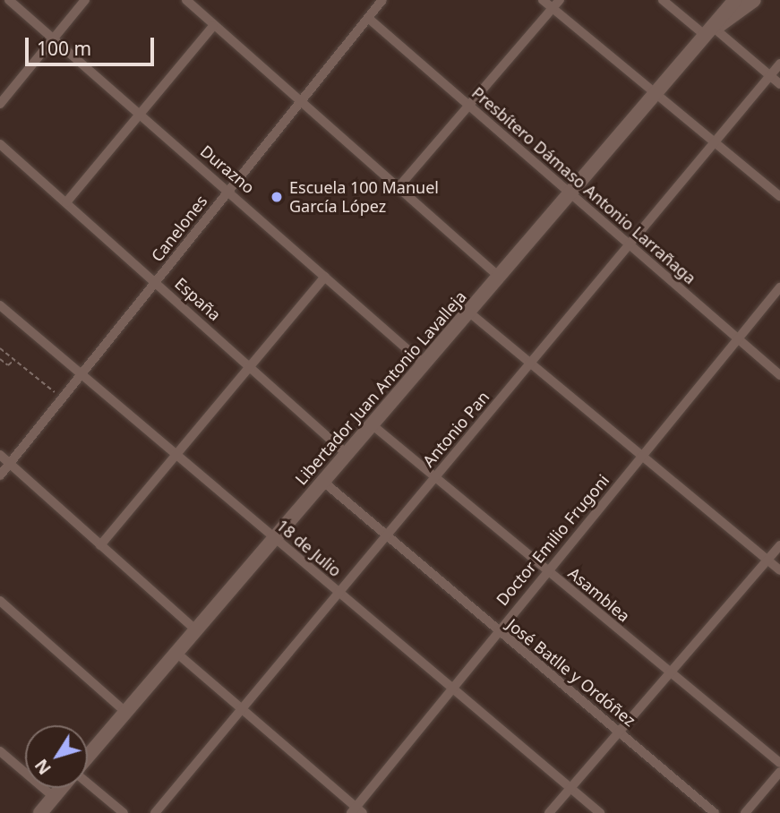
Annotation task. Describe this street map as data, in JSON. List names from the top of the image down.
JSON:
{
  "streets": {
    "street": [
      "Durazno",
      "Presbítero Dámaso Antonio Larrañaga",
      "Canelones",
      "España",
      "Libertador Juan Antonio Lavalleja",
      "Antonio Pan",
      "Doctor Emilio Frugoni",
      "18 de Julio",
      "Asamblea",
      "José Batlle y Ordóñez"
    ]
  },
  "crossings": [
    ["Durazno", "Canelones"],
    ["Durazno", "Libertador Juan Antonio Lavalleja"],
    ["Presbítero Dámaso Antonio Larrañaga", "Canelones"],
    ["Presbítero Dámaso Antonio Larrañaga", "Libertador Juan Antonio Lavalleja"],
    ["Presbítero Dámaso Antonio Larrañaga", "Antonio Pan"],
    ["Presbítero Dámaso Antonio Larrañaga", "Doctor Emilio Frugoni"],
    ["Canelones", "España"],
    ["Canelones", "18 de Julio"],
    ["España", "Libertador Juan Antonio Lavalleja"],
    ["Libertador Juan Antonio Lavalleja", "18 de Julio"],
    ["Libertador Juan Antonio Lavalleja", "Asamblea"],
    ["Libertador Juan Antonio Lavalleja", "José Batlle y Ordóñez"],
    ["Antonio Pan", "18 de Julio"],
    ["Antonio Pan", "Asamblea"],
    ["Antonio Pan", "José Batlle y Ordóñez"],
    ["Doctor Emilio Frugoni", "18 de Julio"],
    ["Doctor Emilio Frugoni", "Asamblea"],
    ["Doctor Emilio Frugoni", "José Batlle y Ordóñez"]
  ],
  "places": ["Escuela 100 Manuel García López"],
  "scale_bar": "100 m",
  "north": "bottom left"
}
